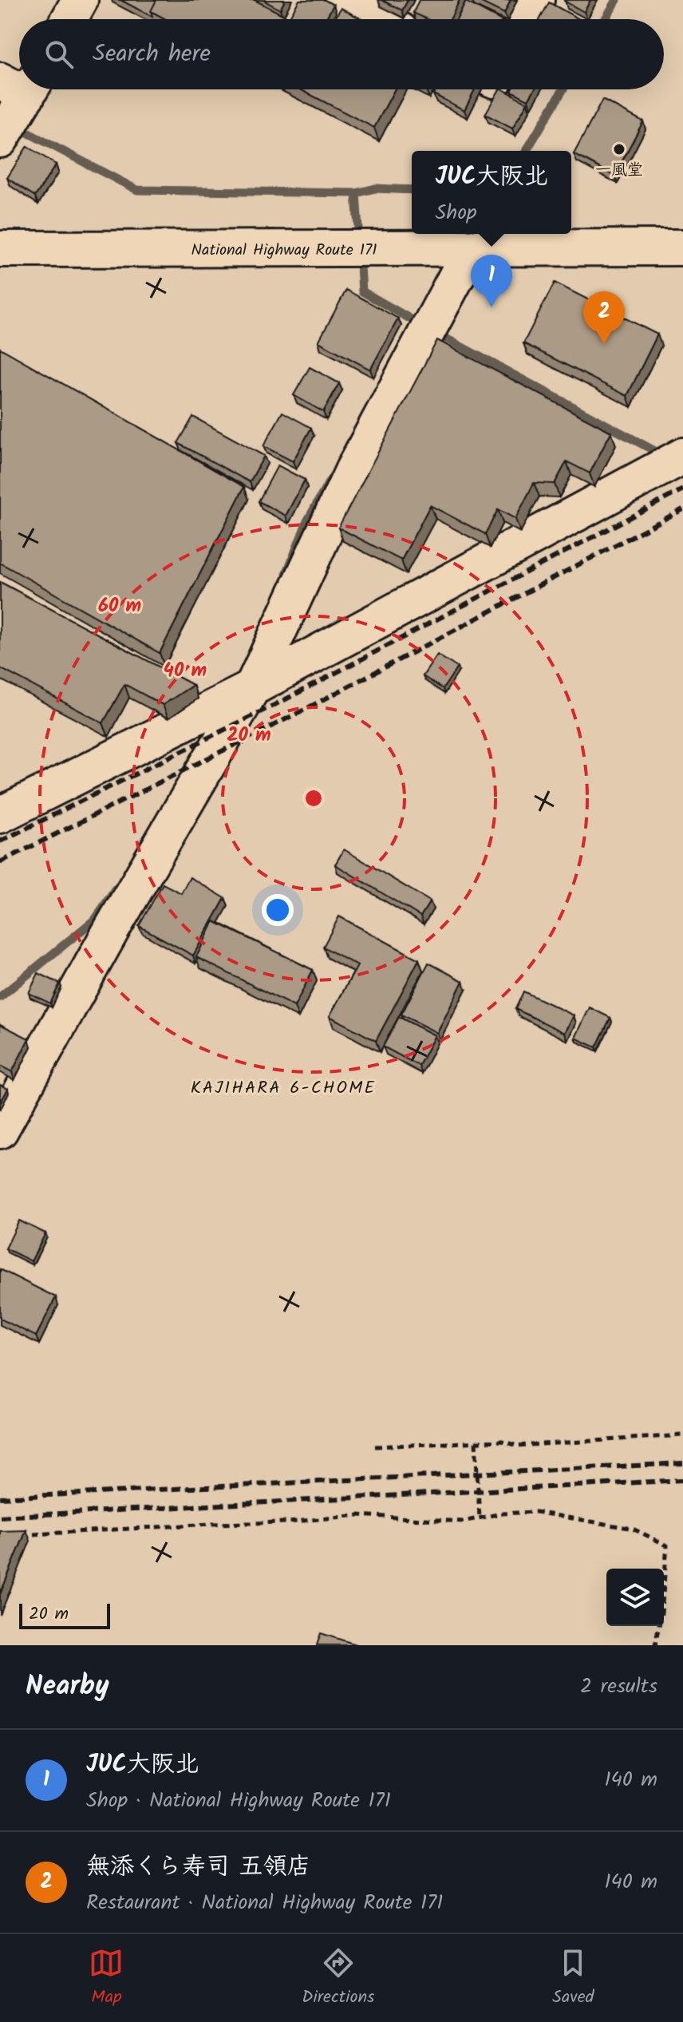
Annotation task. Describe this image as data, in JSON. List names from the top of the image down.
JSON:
{
  "streets": {
    "main road": ["National Highway Route 171"]
  },
  "districts": ["KAJIHARA 6-CHOME"],
  "places": ["一風堂"],
  "scale_bar": "20 m",
  "page": {
    "search": "Search here",
    "popup": ["JUC大阪北", "Shop"],
    "pins": ["1", "2"],
    "scale": "20 m",
    "heading": ["Nearby", "2 results"],
    "list": [
      {
        "mark": "1",
        "name": "JUC大阪北",
        "note": "Shop · National Highway Route 171",
        "value": "140 m"
      },
      {
        "mark": "2",
        "name": "無添くら寿司 五領店",
        "note": "Restaurant · National Highway Route 171",
        "value": "140 m"
      }
    ],
    "nav": ["Map", "Directions", "Saved"]
  },
  "rings": ["60 m", "40 m", "20 m"]
}
